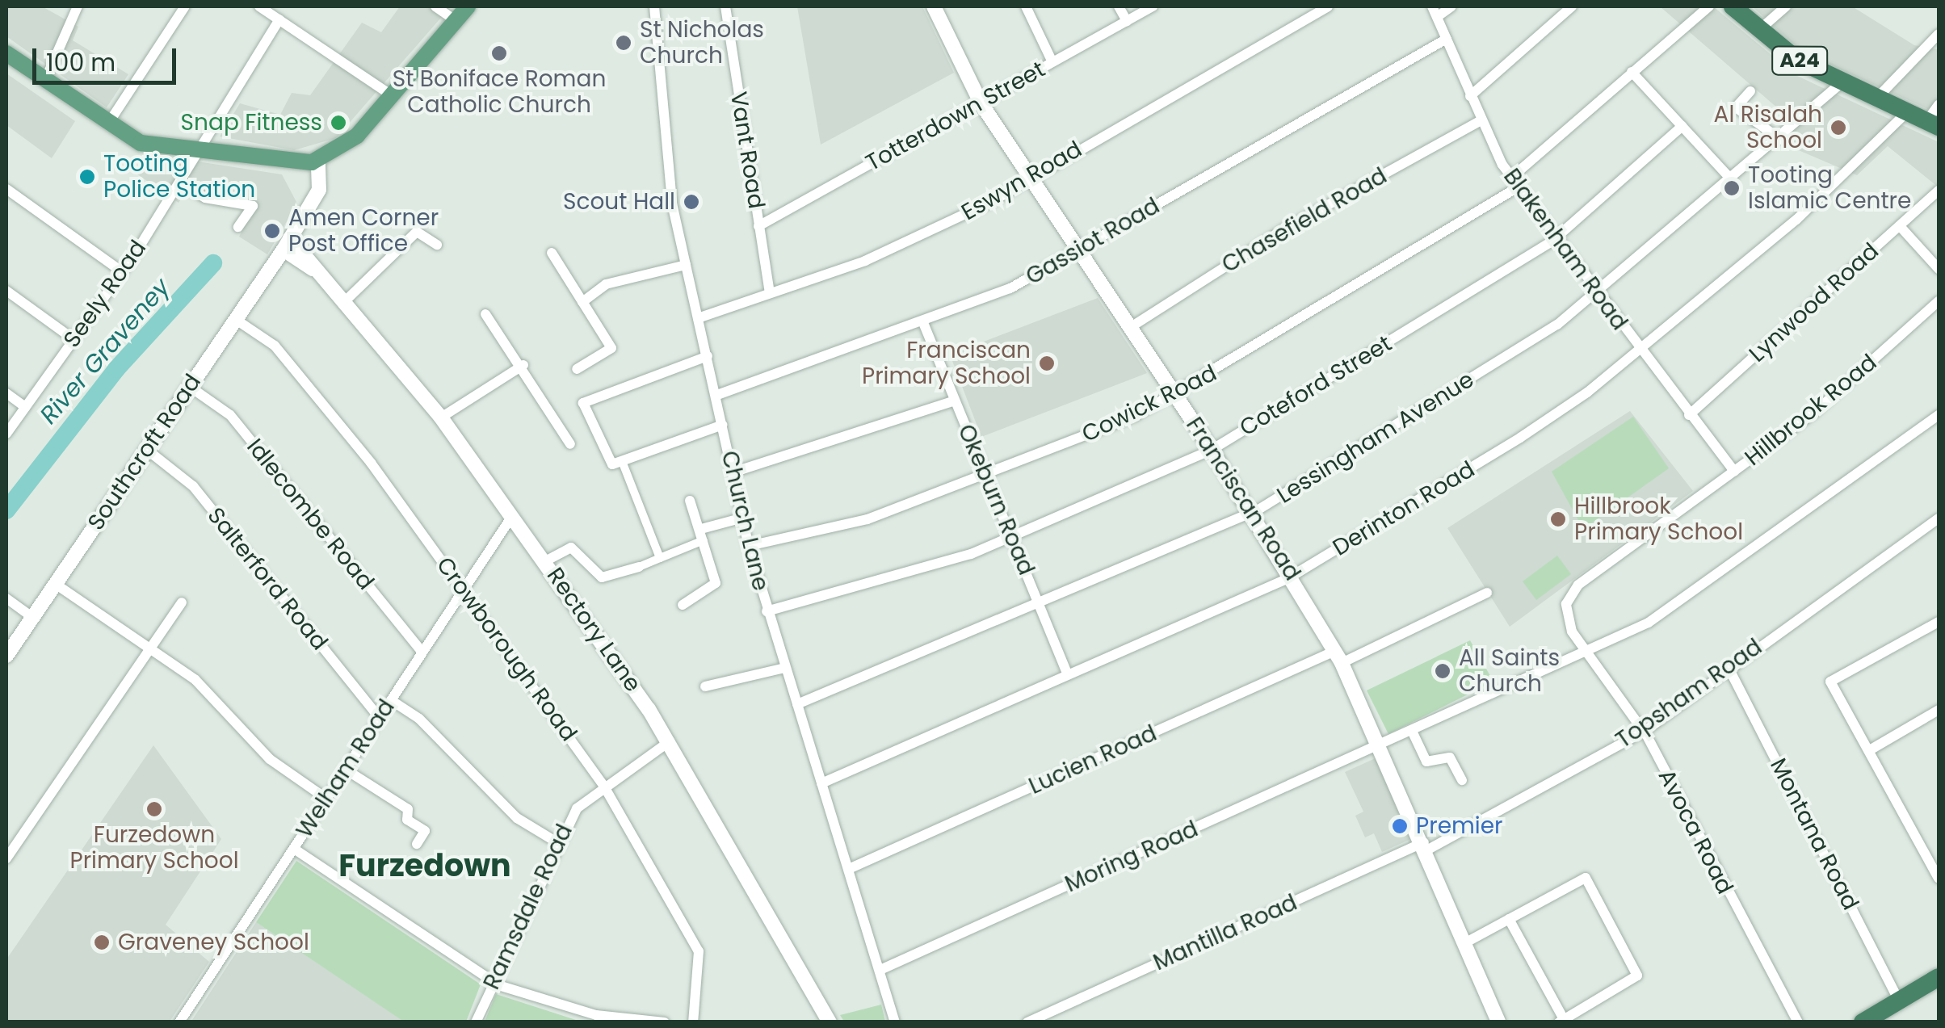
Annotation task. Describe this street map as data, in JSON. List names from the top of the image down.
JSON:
{
  "streets": {
    "highway": ["A24"],
    "street": [
      "Totterdown Street",
      "Vant Road",
      "Eswyn Road",
      "Chasefield Road",
      "Gassiot Road",
      "Blakenham Road",
      "Seely Road",
      "Lynwood Road",
      "Coteford Street",
      "Cowick Road",
      "Hillbrook Road",
      "Lessingham Avenue",
      "Southcroft Road",
      "Franciscan Road",
      "Okeburn Road",
      "Derinton Road",
      "Idlecombe Road",
      "Church Lane",
      "Salterford Road",
      "Rectory Lane",
      "Crowborough Road",
      "Topsham Road",
      "Lucien Road",
      "Welham Road",
      "Avoca Road",
      "Montana Road",
      "Moring Road",
      "Ramsdale Road",
      "Mantilla Road"
    ]
  },
  "crossings": [
    ["A24", "Lessingham Avenue"],
    ["A24", "Derinton Road"],
    ["Totterdown Street", "Vant Road"],
    ["Totterdown Street", "Franciscan Road"],
    ["Vant Road", "Eswyn Road"],
    ["Eswyn Road", "Franciscan Road"],
    ["Eswyn Road", "Church Lane"],
    ["Chasefield Road", "Blakenham Road"],
    ["Chasefield Road", "Franciscan Road"],
    ["Gassiot Road", "Blakenham Road"],
    ["Gassiot Road", "Franciscan Road"],
    ["Gassiot Road", "Okeburn Road"],
    ["Gassiot Road", "Church Lane"],
    ["Blakenham Road", "Lynwood Road"],
    ["Blakenham Road", "Coteford Street"],
    ["Blakenham Road", "Cowick Road"],
    ["Blakenham Road", "Hillbrook Road"],
    ["Blakenham Road", "Lessingham Avenue"],
    ["Blakenham Road", "Derinton Road"],
    ["Coteford Street", "Franciscan Road"],
    ["Coteford Street", "Okeburn Road"],
    ["Coteford Street", "Church Lane"],
    ["Cowick Road", "Franciscan Road"],
    ["Cowick Road", "Okeburn Road"],
    ["Cowick Road", "Church Lane"],
    ["Hillbrook Road", "Avoca Road"],
    ["Hillbrook Road", "Moring Road"],
    ["Lessingham Avenue", "Franciscan Road"],
    ["Lessingham Avenue", "Okeburn Road"],
    ["Lessingham Avenue", "Church Lane"],
    ["Southcroft Road", "Idlecombe Road"],
    ["Southcroft Road", "Salterford Road"],
    ["Southcroft Road", "Rectory Lane"],
    ["Southcroft Road", "Crowborough Road"],
    ["Franciscan Road", "Derinton Road"],
    ["Franciscan Road", "Topsham Road"],
    ["Franciscan Road", "Lucien Road"],
    ["Franciscan Road", "Moring Road"],
    ["Franciscan Road", "Mantilla Road"],
    ["Okeburn Road", "Derinton Road"],
    ["Derinton Road", "Church Lane"],
    ["Idlecombe Road", "Welham Road"],
    ["Church Lane", "Lucien Road"],
    ["Church Lane", "Moring Road"],
    ["Salterford Road", "Welham Road"],
    ["Rectory Lane", "Welham Road"],
    ["Rectory Lane", "Ramsdale Road"],
    ["Crowborough Road", "Welham Road"],
    ["Crowborough Road", "Ramsdale Road"],
    ["Topsham Road", "Avoca Road"],
    ["Topsham Road", "Montana Road"],
    ["Topsham Road", "Mantilla Road"],
    ["Avoca Road", "Moring Road"]
  ],
  "districts": ["Furzedown"],
  "water": ["River Graveney"],
  "places": [
    "St Nicholas Church",
    "St Boniface Roman Catholic Church",
    "Snap Fitness",
    "Al Risalah School",
    "Tooting Police Station",
    "Tooting Islamic Centre",
    "Scout Hall",
    "Amen Corner Post Office",
    "Franciscan Primary School",
    "Hillbrook Primary School",
    "All Saints Church",
    "Furzedown Primary School",
    "Premier",
    "Graveney School"
  ],
  "scale_bar": "100 m"
}
